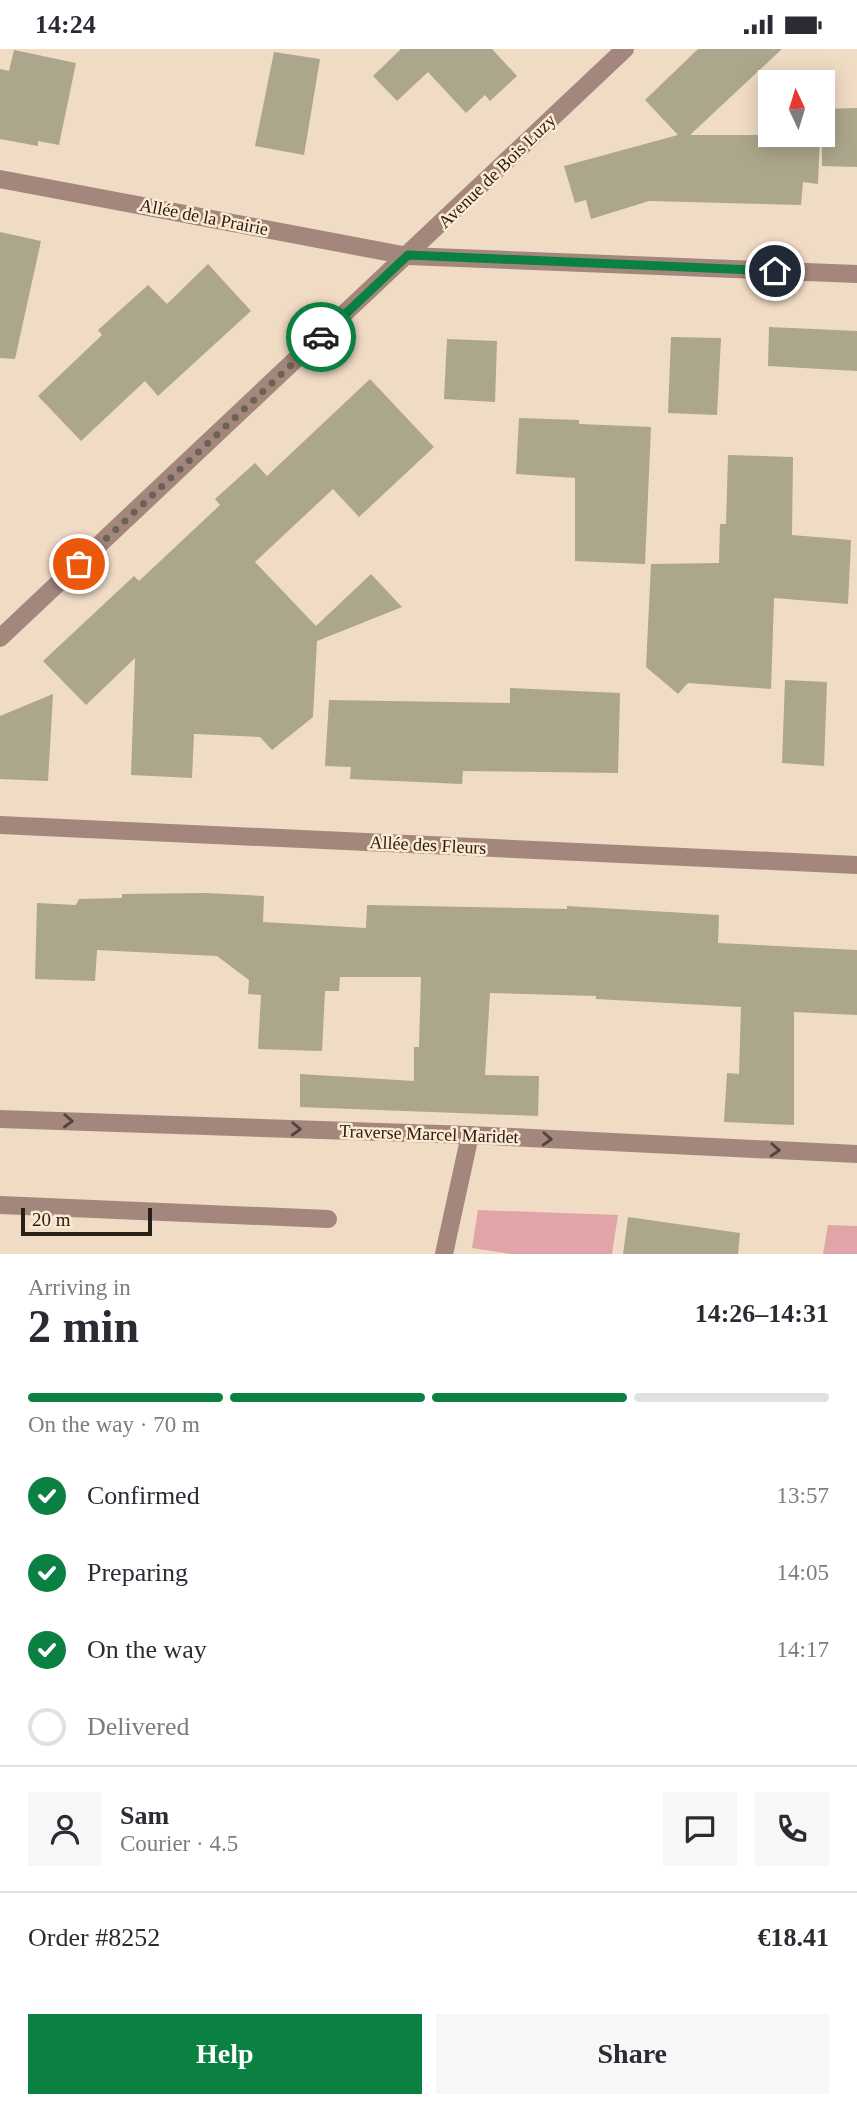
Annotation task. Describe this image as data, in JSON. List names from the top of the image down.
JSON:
{
  "streets": {
    "street": [
      "Avenue de Bois Luzy",
      "Allée de la Prairie",
      "Allée des Fleurs",
      "Traverse Marcel Maridet"
    ]
  },
  "crossings": [
    ["Avenue de Bois Luzy", "Allée de la Prairie"]
  ],
  "scale_bar": "20 m",
  "north": "top",
  "page": {
    "status": "14:24",
    "scale": "20 m",
    "heading": ["2 min", "Arriving in", "14:26–14:31"],
    "panel": [
      "Sam",
      "Courier · 4.5",
      "Order #8252",
      "€18.41"
    ],
    "bar": "On the way · 70 m",
    "list": [
      ["Confirmed", "13:57"],
      ["Preparing", "14:05"],
      ["On the way", "14:17"],
      "Delivered"
    ],
    "buttons": ["Help", "Share"]
  }
}
